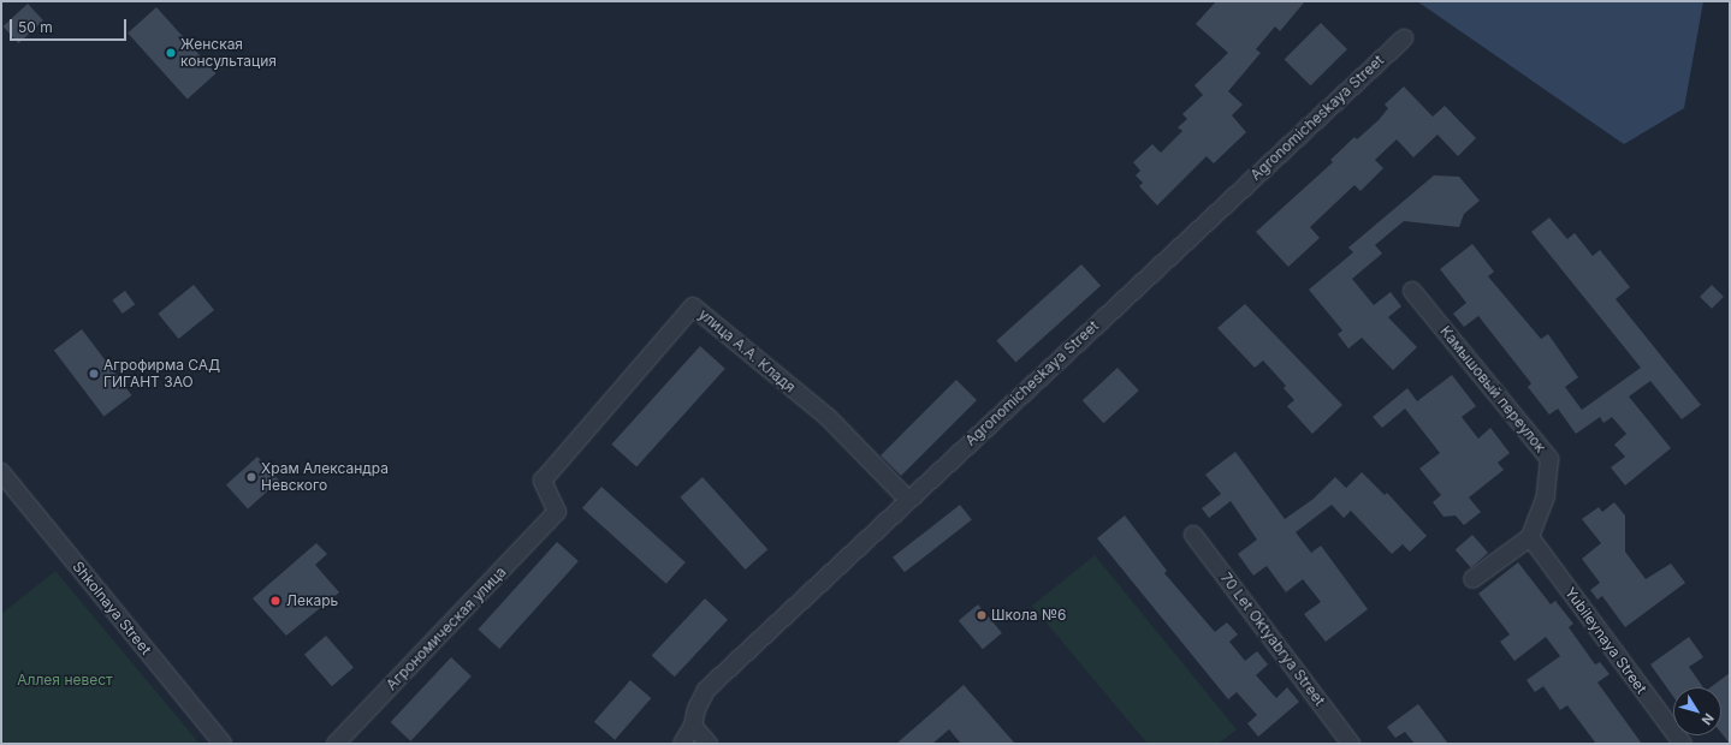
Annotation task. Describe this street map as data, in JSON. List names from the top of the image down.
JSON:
{
  "streets": {
    "street": [
      "Agronomicheskaya Street",
      "улица А.А. Кладя",
      "Камышовый переулок",
      "Shkolnaya Street",
      "Агрономическая улица",
      "70 Let Oktyabrya Street",
      "Yubileynaya Street"
    ]
  },
  "crossings": [
    ["Agronomicheskaya Street", "улица А.А. Кладя"],
    ["улица А.А. Кладя", "Агрономическая улица"],
    ["Камышовый переулок", "Yubileynaya Street"]
  ],
  "parks": ["Аллея невест"],
  "places": [
    "Женская консультация",
    "Агрофирма САД ГИГАНТ ЗАО",
    "Храм Александра Невского",
    "Лекарь",
    "Школа №6"
  ],
  "scale_bar": "50 m",
  "north": "bottom right"
}
